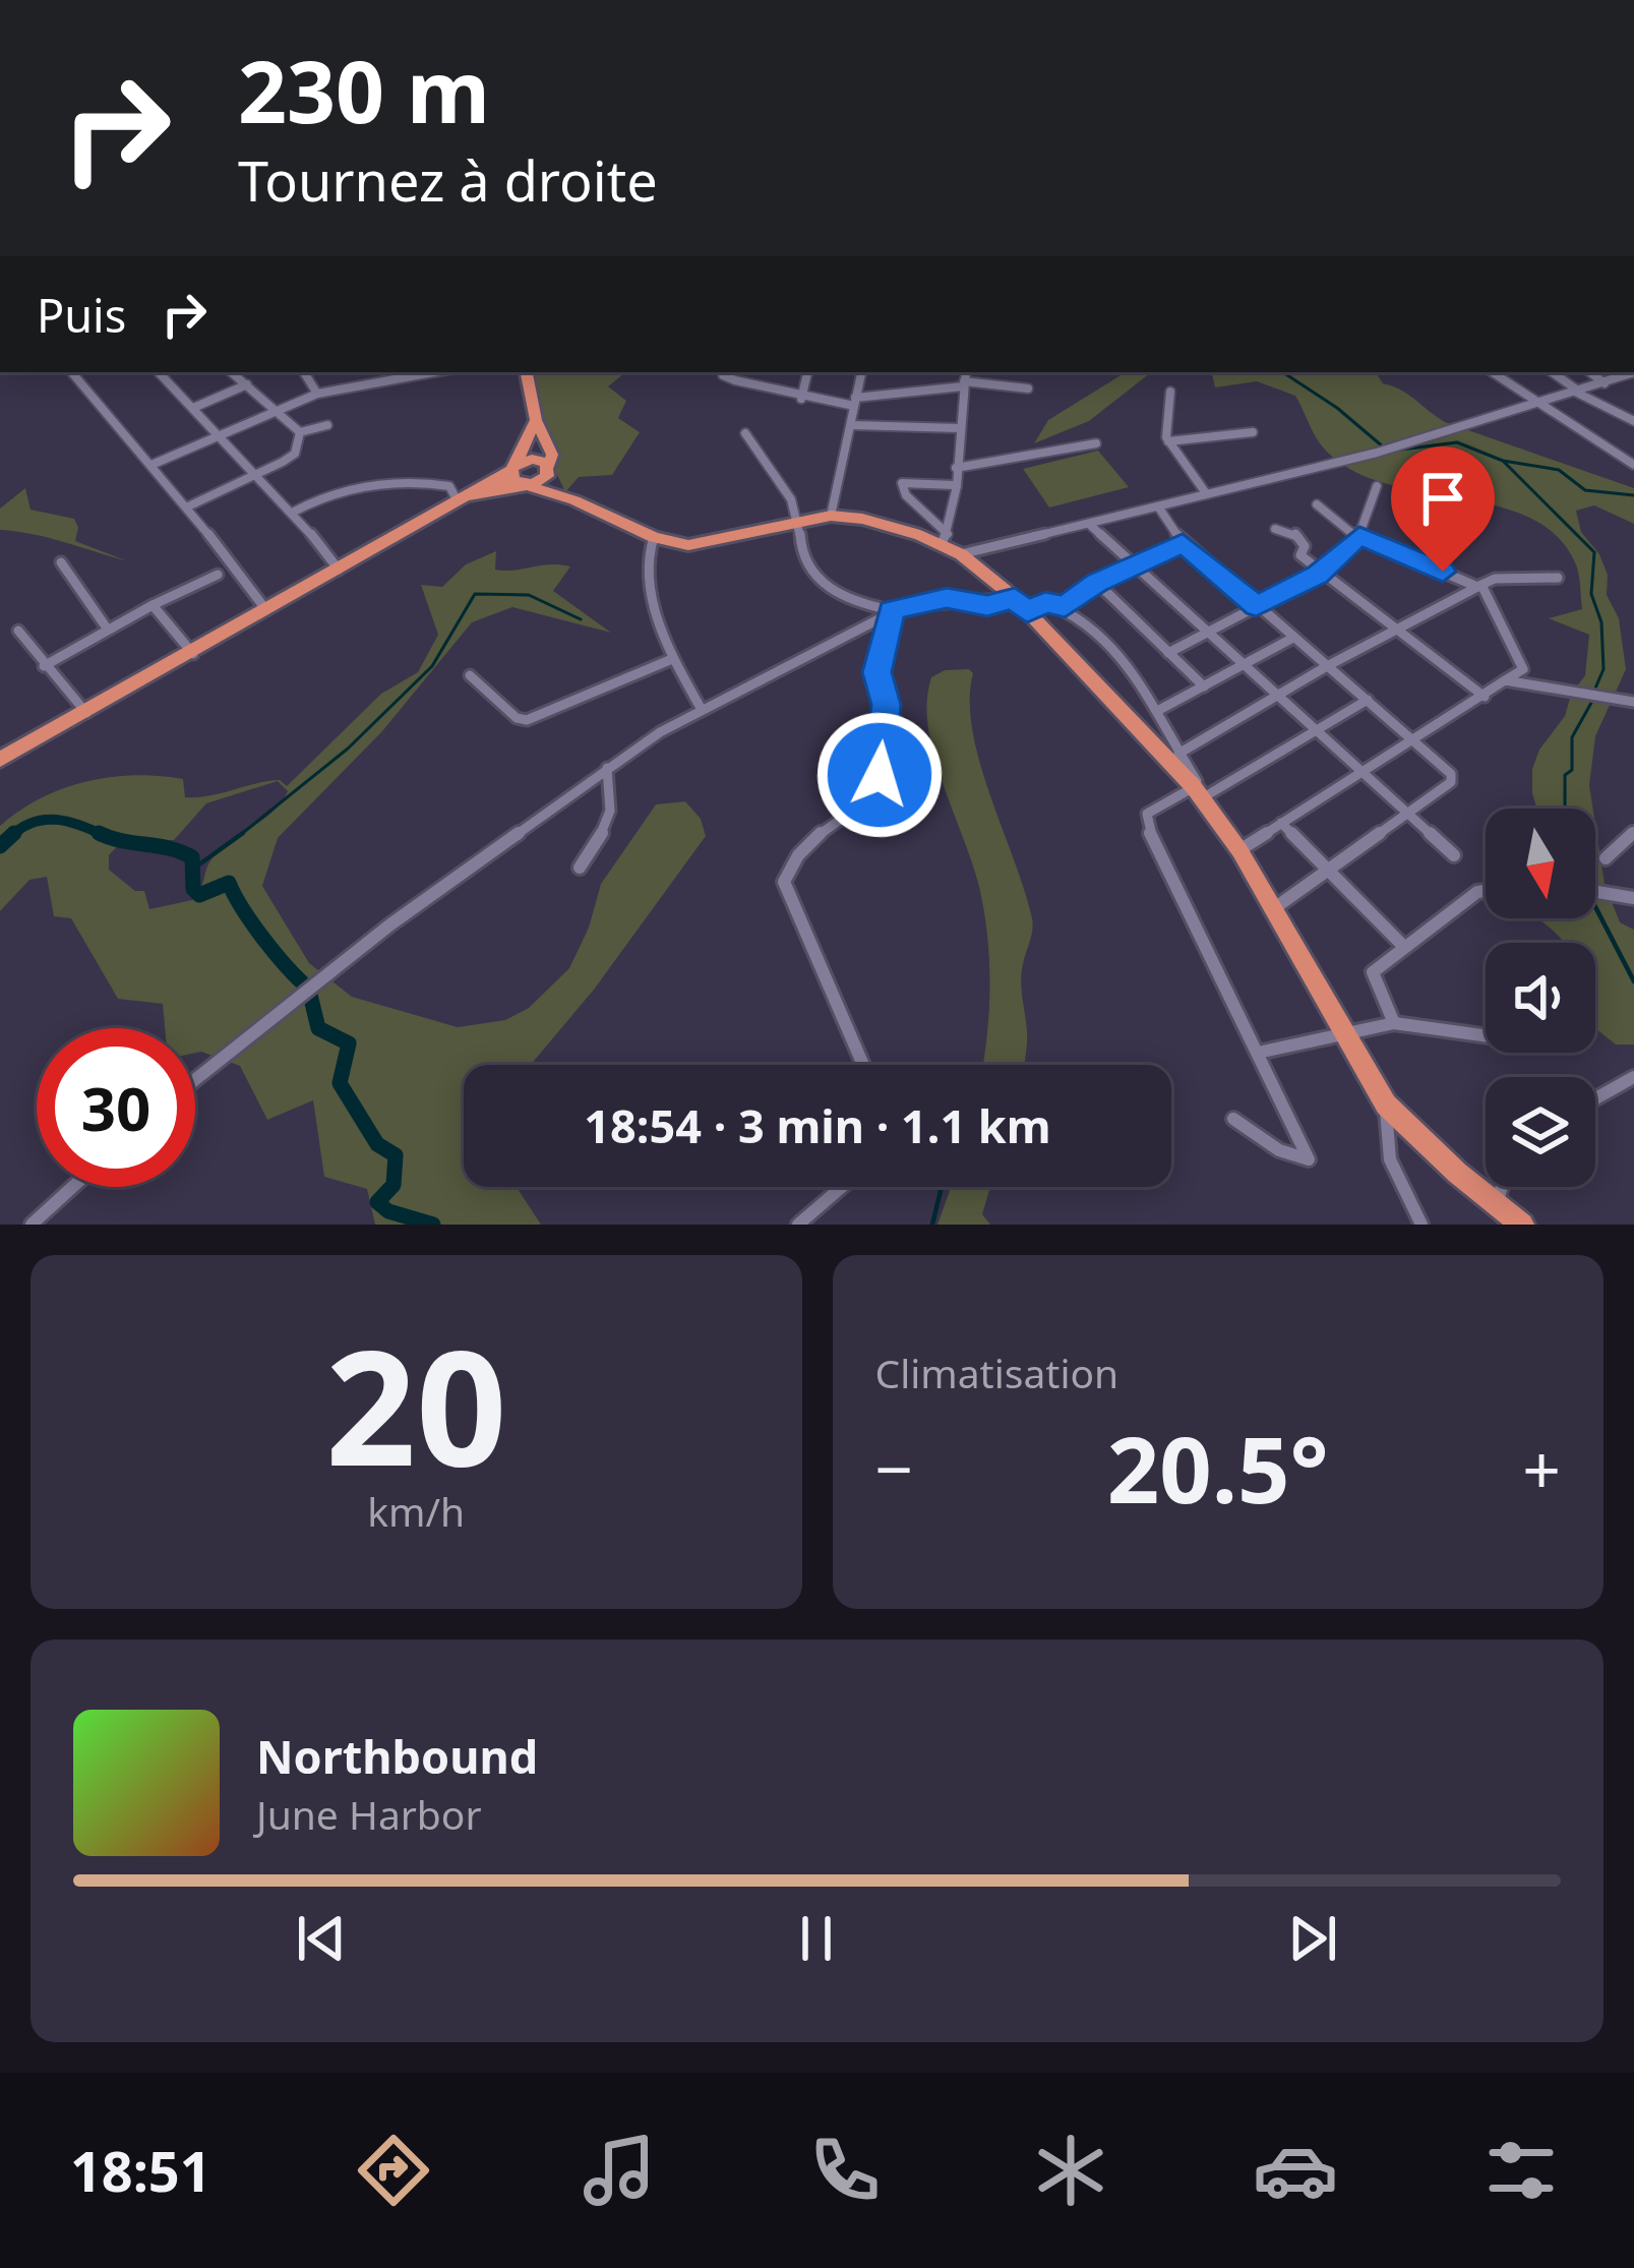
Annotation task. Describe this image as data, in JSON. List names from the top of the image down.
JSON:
{
  "north": "bottom",
  "page": {
    "turn": ["230 m", "Tournez à droite"],
    "then": "Puis",
    "limit": "30",
    "trip": "18:54 · 3 min · 1.1 km",
    "tile": [
      ["20", "km/h"],
      "Climatisation"
    ],
    "heat": ["−", "20.5°", "+"],
    "song": ["Northbound", "June Harbor"],
    "tabs": "18:51"
  }
}
